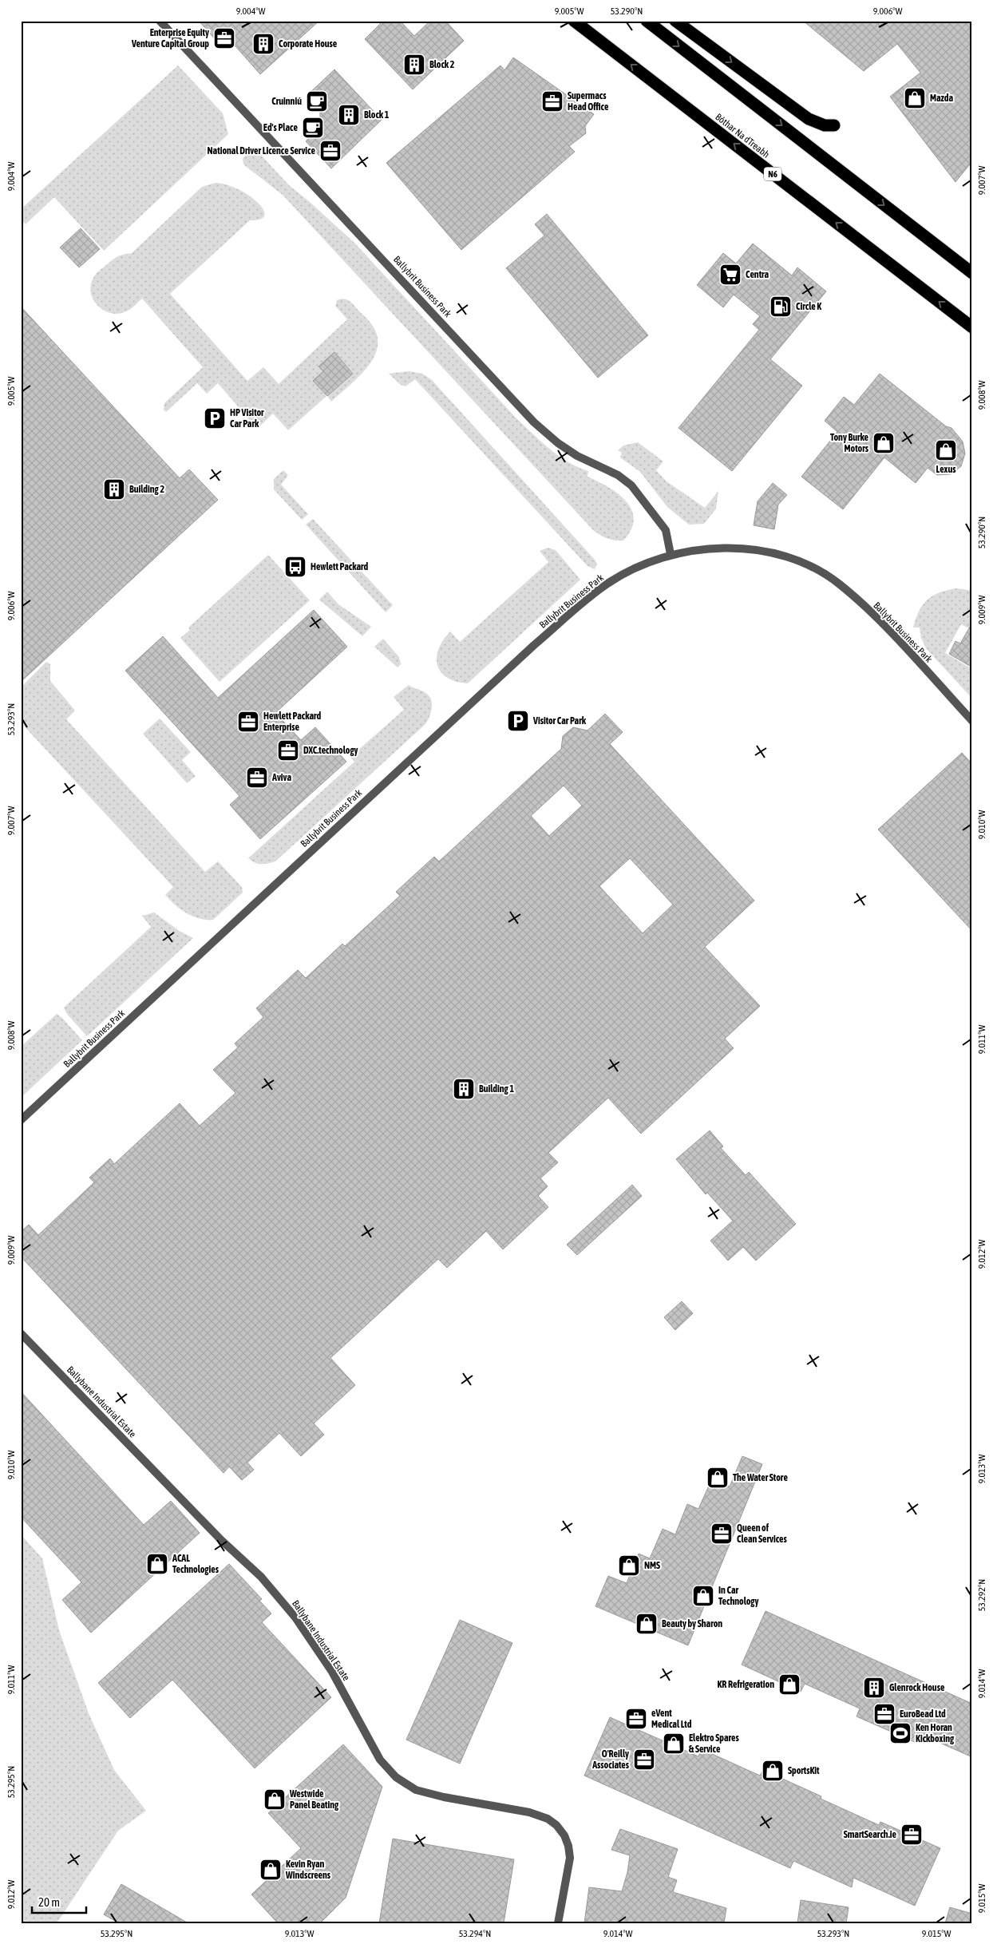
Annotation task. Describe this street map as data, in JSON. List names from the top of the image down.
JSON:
{
  "streets": {
    "highway": ["Bóthar Na dTreabh", "N6"],
    "street": ["Ballybrit Business Park", "Ballybane Industrial Estate"]
  },
  "places": {
    "office": [
      "Enterprise Equity Venture Capital Group",
      "Supermacs Head Office",
      "National Driver Licence Service",
      "Hewlett Packard Enterprise",
      "DXC.technology",
      "Aviva",
      "Queen of Clean Services",
      "EuroBead Ltd",
      "eVent Medical Ltd",
      "O'Reilly Associates",
      "SmartSearch.ie"
    ],
    "building": [
      "Corporate House",
      "Block 2",
      "Block 1",
      "Building 2",
      "Building 1",
      "Glenrock House"
    ],
    "shop": [
      "Mazda",
      "Tony Burke Motors",
      "Lexus",
      "The Water Store",
      "ACAL Technologies",
      "NMS",
      "In Car Technology",
      "Beauty by Sharon",
      "KR Refrigeration",
      "Elektro Spares & Service",
      "SportsKit",
      "Westwide Panel Beating",
      "Kevin Ryan Windscreens"
    ],
    "cafe": ["Cruinniú", "Ed's Place"],
    "supermarket": ["Centra"],
    "fuel station": ["Circle K"],
    "parking": ["HP Visitor Car Park", "Visitor Car Park"],
    "bus stop": ["Hewlett Packard"],
    "sports": ["Ken Horan Kickboxing"]
  },
  "scale_bar": "20 m",
  "coordinates": [
    "9.004°W",
    "9.005°W",
    "53.290°N",
    "9.006°W",
    "9.007°W",
    "9.008°W",
    "9.009°W",
    "53.293°N",
    "9.010°W",
    "9.011°W",
    "9.012°W",
    "9.013°W",
    "53.292°N",
    "9.014°W",
    "53.295°N",
    "9.015°W",
    "53.294°N"
  ]
}
